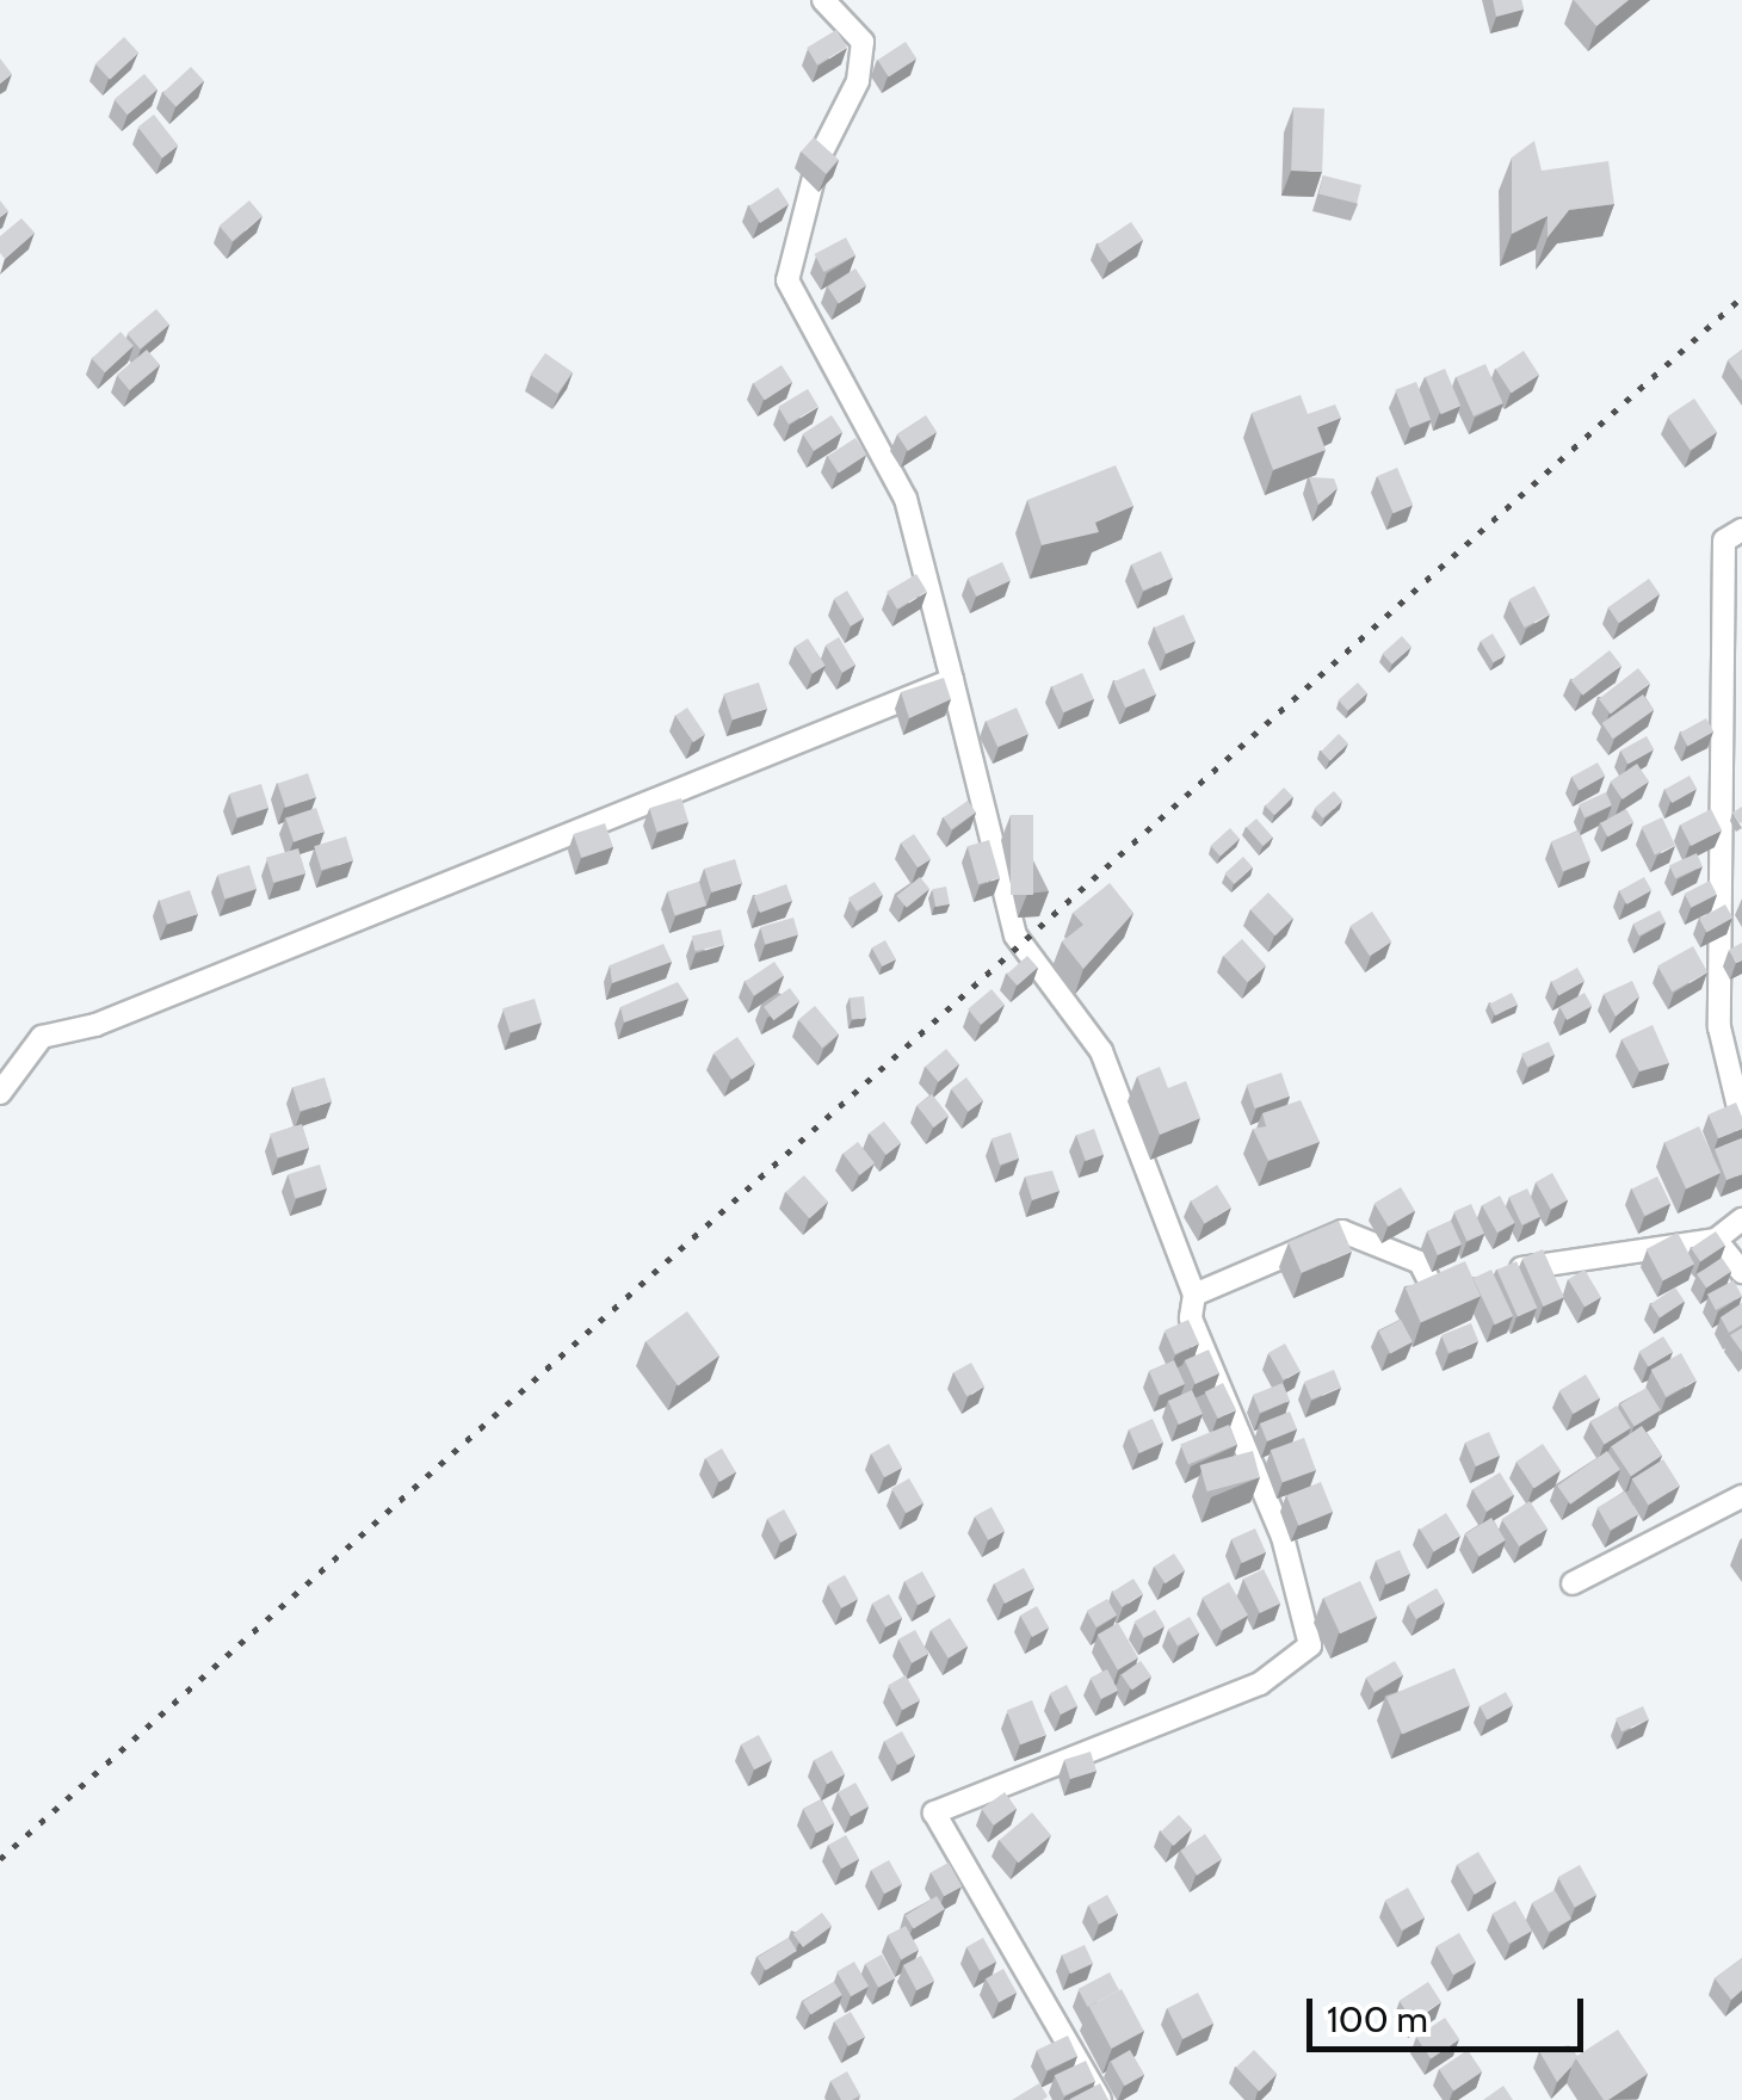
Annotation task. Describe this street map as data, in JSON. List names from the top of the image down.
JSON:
{
  "scale_bar": "100 m"
}
